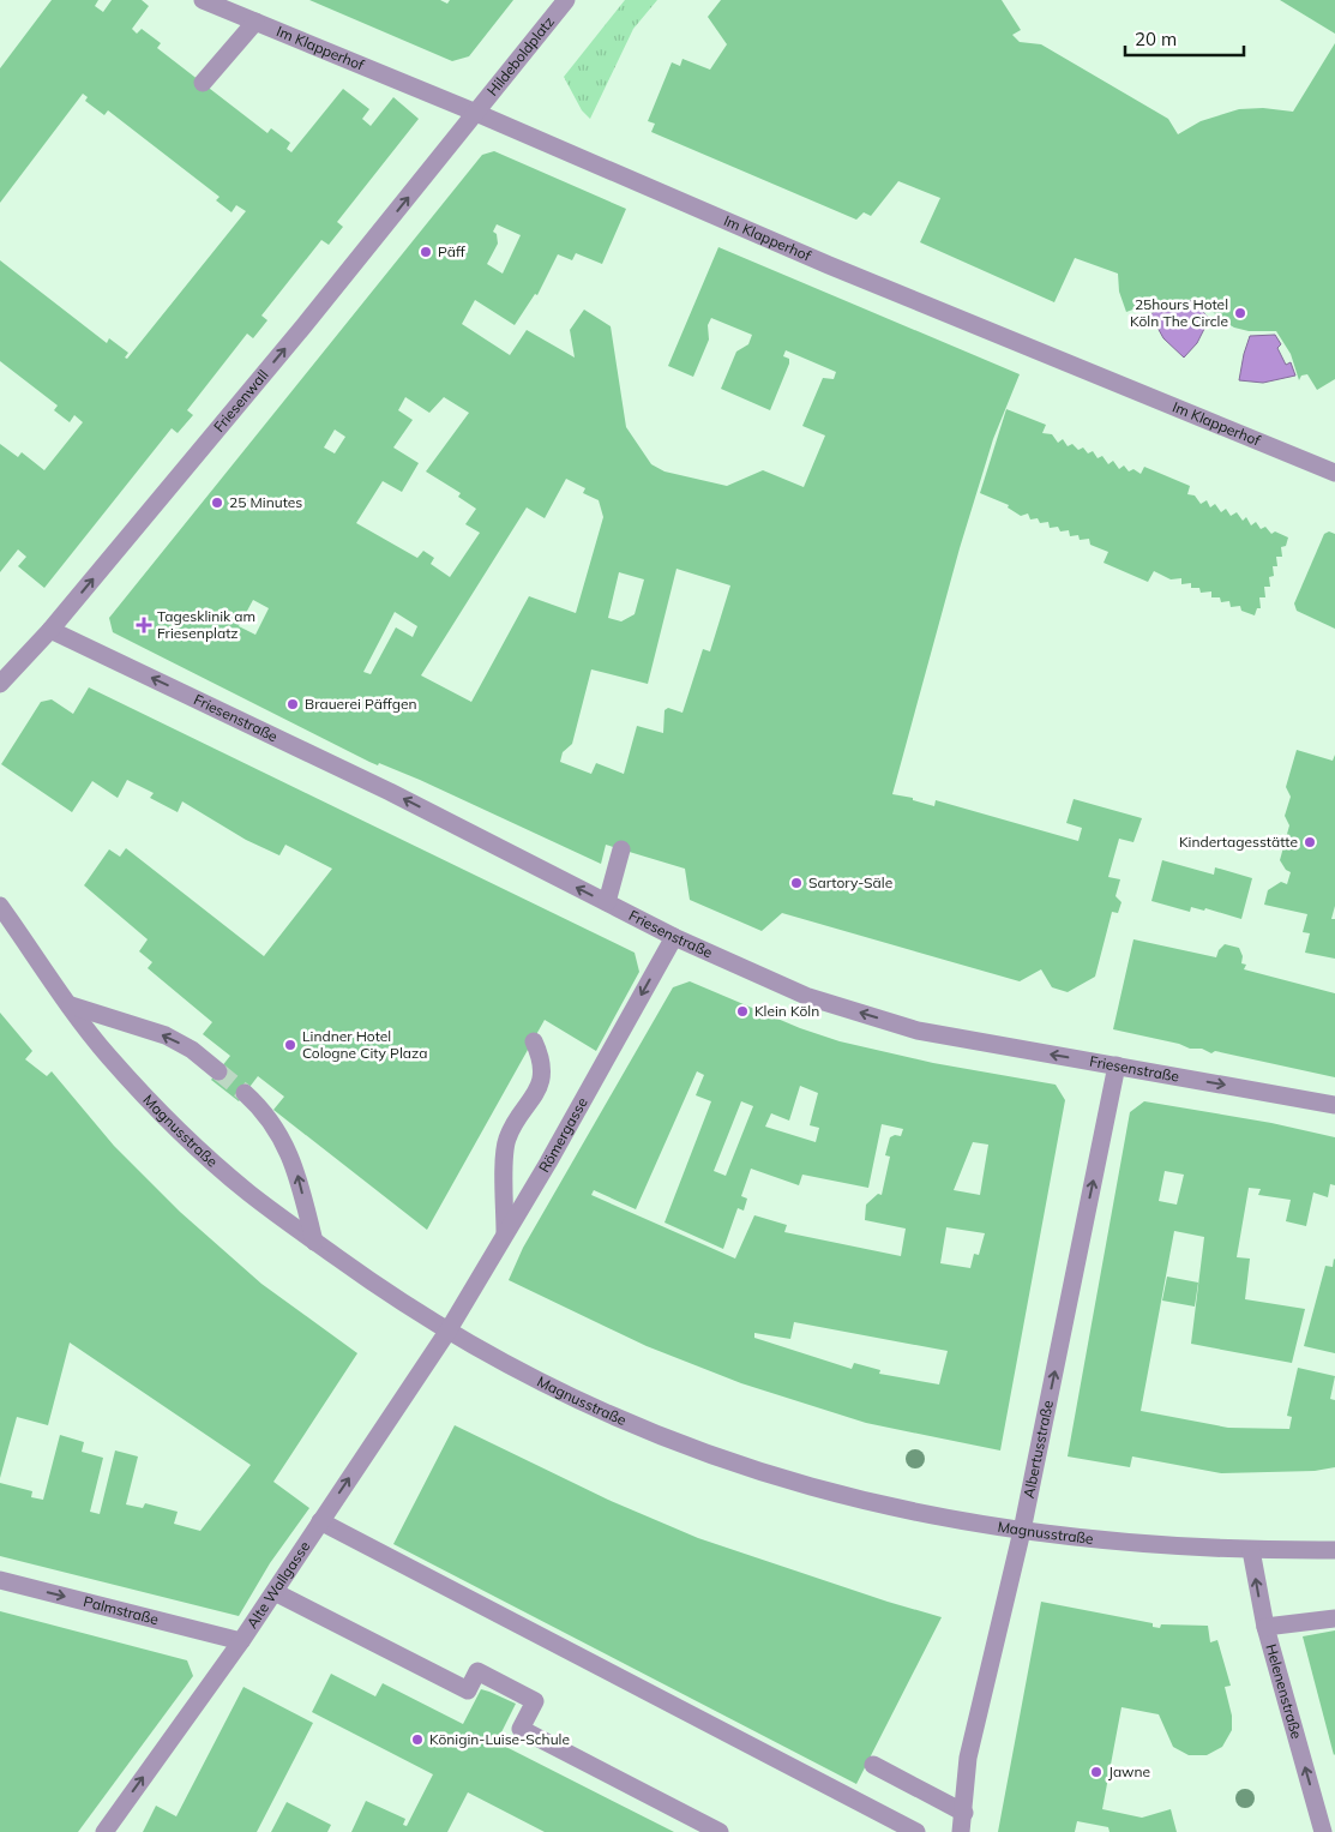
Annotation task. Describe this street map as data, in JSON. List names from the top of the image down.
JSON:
{
  "streets": {
    "street": [
      "Im Klapperhof",
      "Hildeboldplatz",
      "Friesenwall",
      "Friesenstraße",
      "Magnusstraße",
      "Römergasse",
      "Albertusstraße",
      "Alte Wallgasse",
      "Palmstraße",
      "Helenenstraße"
    ]
  },
  "crossings": [
    ["Im Klapperhof", "Hildeboldplatz"],
    ["Im Klapperhof", "Friesenwall"],
    ["Hildeboldplatz", "Friesenwall"],
    ["Friesenwall", "Friesenstraße"],
    ["Friesenstraße", "Römergasse"],
    ["Friesenstraße", "Albertusstraße"],
    ["Magnusstraße", "Römergasse"],
    ["Magnusstraße", "Albertusstraße"],
    ["Magnusstraße", "Alte Wallgasse"],
    ["Magnusstraße", "Helenenstraße"],
    ["Römergasse", "Alte Wallgasse"],
    ["Alte Wallgasse", "Palmstraße"]
  ],
  "one_way": [
    "Friesenwall",
    "Römergasse",
    "Albertusstraße",
    "Alte Wallgasse",
    "Palmstraße",
    "Helenenstraße"
  ],
  "places": {
    "other": [
      "Päff",
      "25hours Hotel Köln The Circle",
      "25 Minutes",
      "Brauerei Päffgen",
      "Kindertagesstätte",
      "Sartory-Säle",
      "Klein Köln",
      "Lindner Hotel Cologne City Plaza",
      "Königin-Luise-Schule",
      "Jawne"
    ],
    "health": ["Tagesklinik am Friesenplatz"]
  },
  "scale_bar": "20 m"
}
